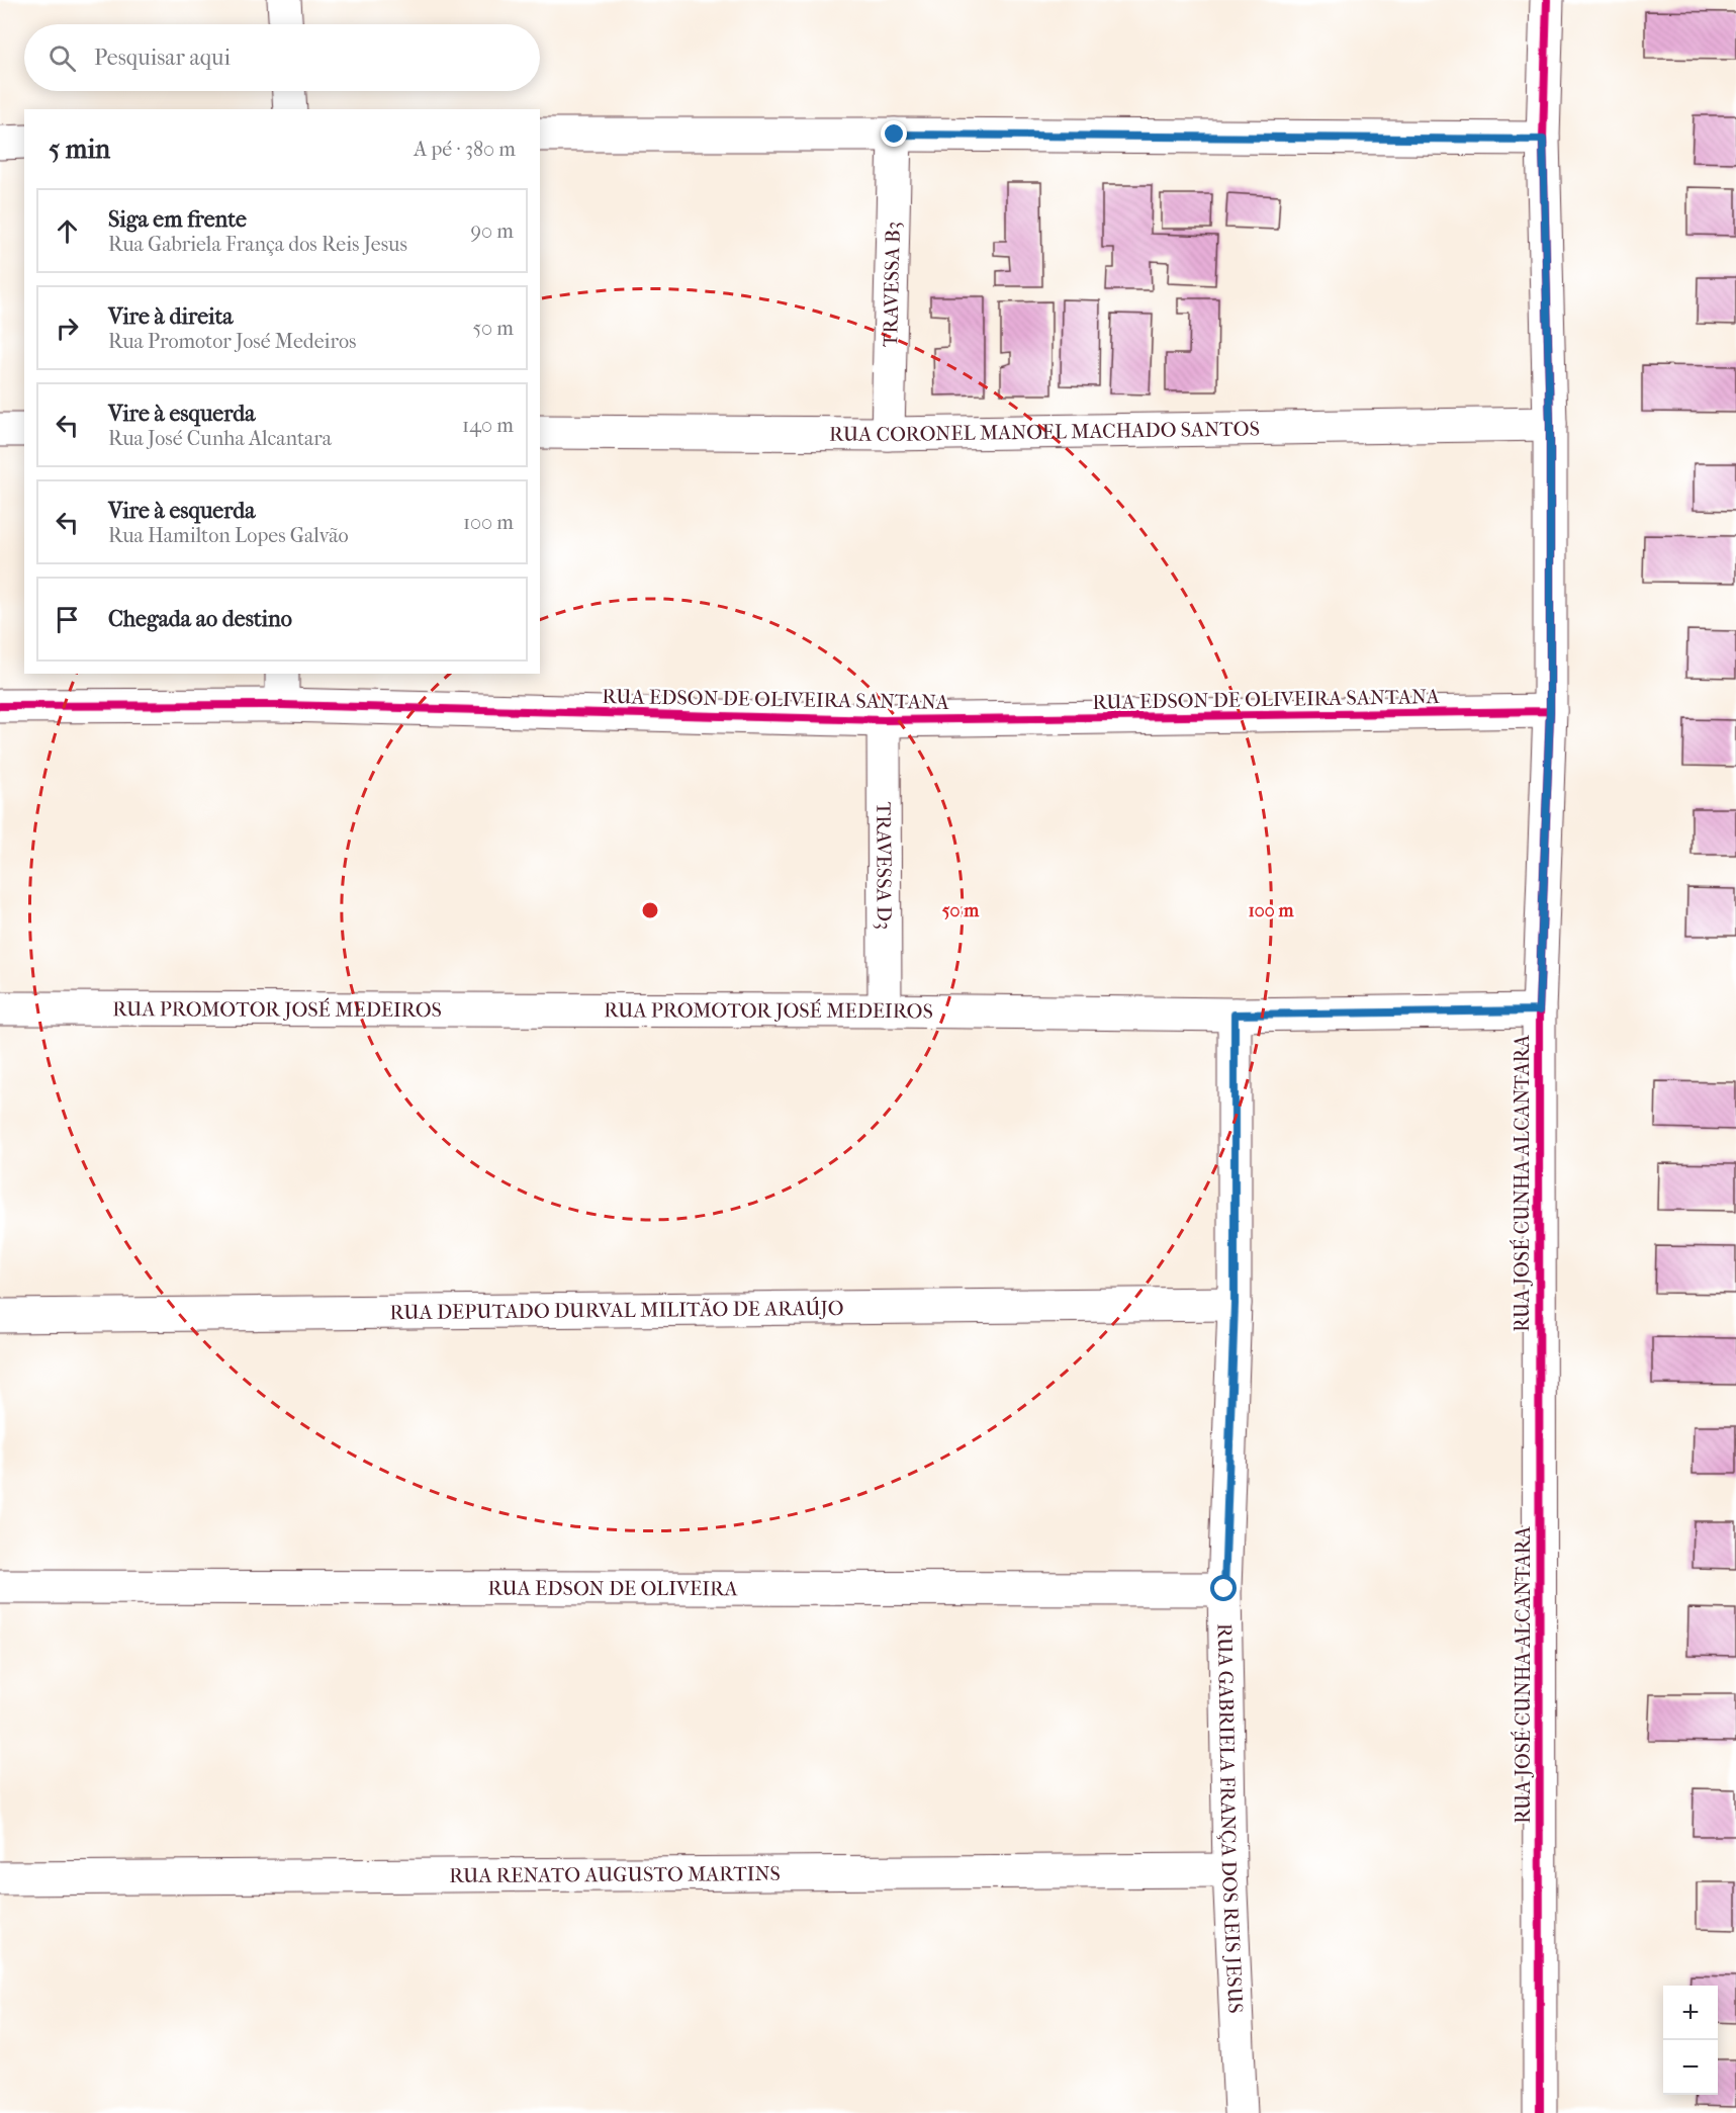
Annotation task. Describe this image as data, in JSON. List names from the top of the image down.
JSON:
{
  "streets": {
    "street": [
      "TRAVESSA B3",
      "RUA CORONEL MANOEL MACHADO SANTOS",
      "RUA EDSON DE OLIVEIRA SANTANA",
      "TRAVESSA D3",
      "RUA PROMOTOR JOSÉ MEDEIROS",
      "RUA JOSÉ CUNHA ALCANTARA",
      "RUA DEPUTADO DURVAL MILITÃO DE ARAÚJO",
      "RUA EDSON DE OLIVEIRA",
      "RUA GABRIELA FRANÇA DOS REIS JESUS",
      "RUA RENATO AUGUSTO MARTINS"
    ]
  },
  "crossings": [
    ["TRAVESSA B3", "RUA CORONEL MANOEL MACHADO SANTOS"],
    ["RUA CORONEL MANOEL MACHADO SANTOS", "RUA JOSÉ CUNHA ALCANTARA"],
    ["RUA EDSON DE OLIVEIRA SANTANA", "TRAVESSA D3"],
    ["RUA EDSON DE OLIVEIRA SANTANA", "RUA JOSÉ CUNHA ALCANTARA"],
    ["TRAVESSA D3", "RUA PROMOTOR JOSÉ MEDEIROS"],
    ["RUA PROMOTOR JOSÉ MEDEIROS", "RUA JOSÉ CUNHA ALCANTARA"],
    ["RUA PROMOTOR JOSÉ MEDEIROS", "RUA GABRIELA FRANÇA DOS REIS JESUS"],
    ["RUA DEPUTADO DURVAL MILITÃO DE ARAÚJO", "RUA GABRIELA FRANÇA DOS REIS JESUS"],
    ["RUA EDSON DE OLIVEIRA", "RUA GABRIELA FRANÇA DOS REIS JESUS"],
    ["RUA GABRIELA FRANÇA DOS REIS JESUS", "RUA RENATO AUGUSTO MARTINS"]
  ],
  "page": {
    "search": "Pesquisar aqui",
    "heading": ["5 min", "A pé · 380 m"],
    "list": [
      ["Siga em frente", "Rua Gabriela França dos Reis Jesus", "90 m"],
      ["Vire à direita", "Rua Promotor José Medeiros", "50 m"],
      ["Vire à esquerda", "Rua José Cunha Alcantara", "140 m"],
      ["Vire à esquerda", "Rua Hamilton Lopes Galvão", "100 m"],
      "Chegada ao destino"
    ],
    "map_buttons": ["+", "−"]
  },
  "rings": ["50 m", "100 m"]
}
